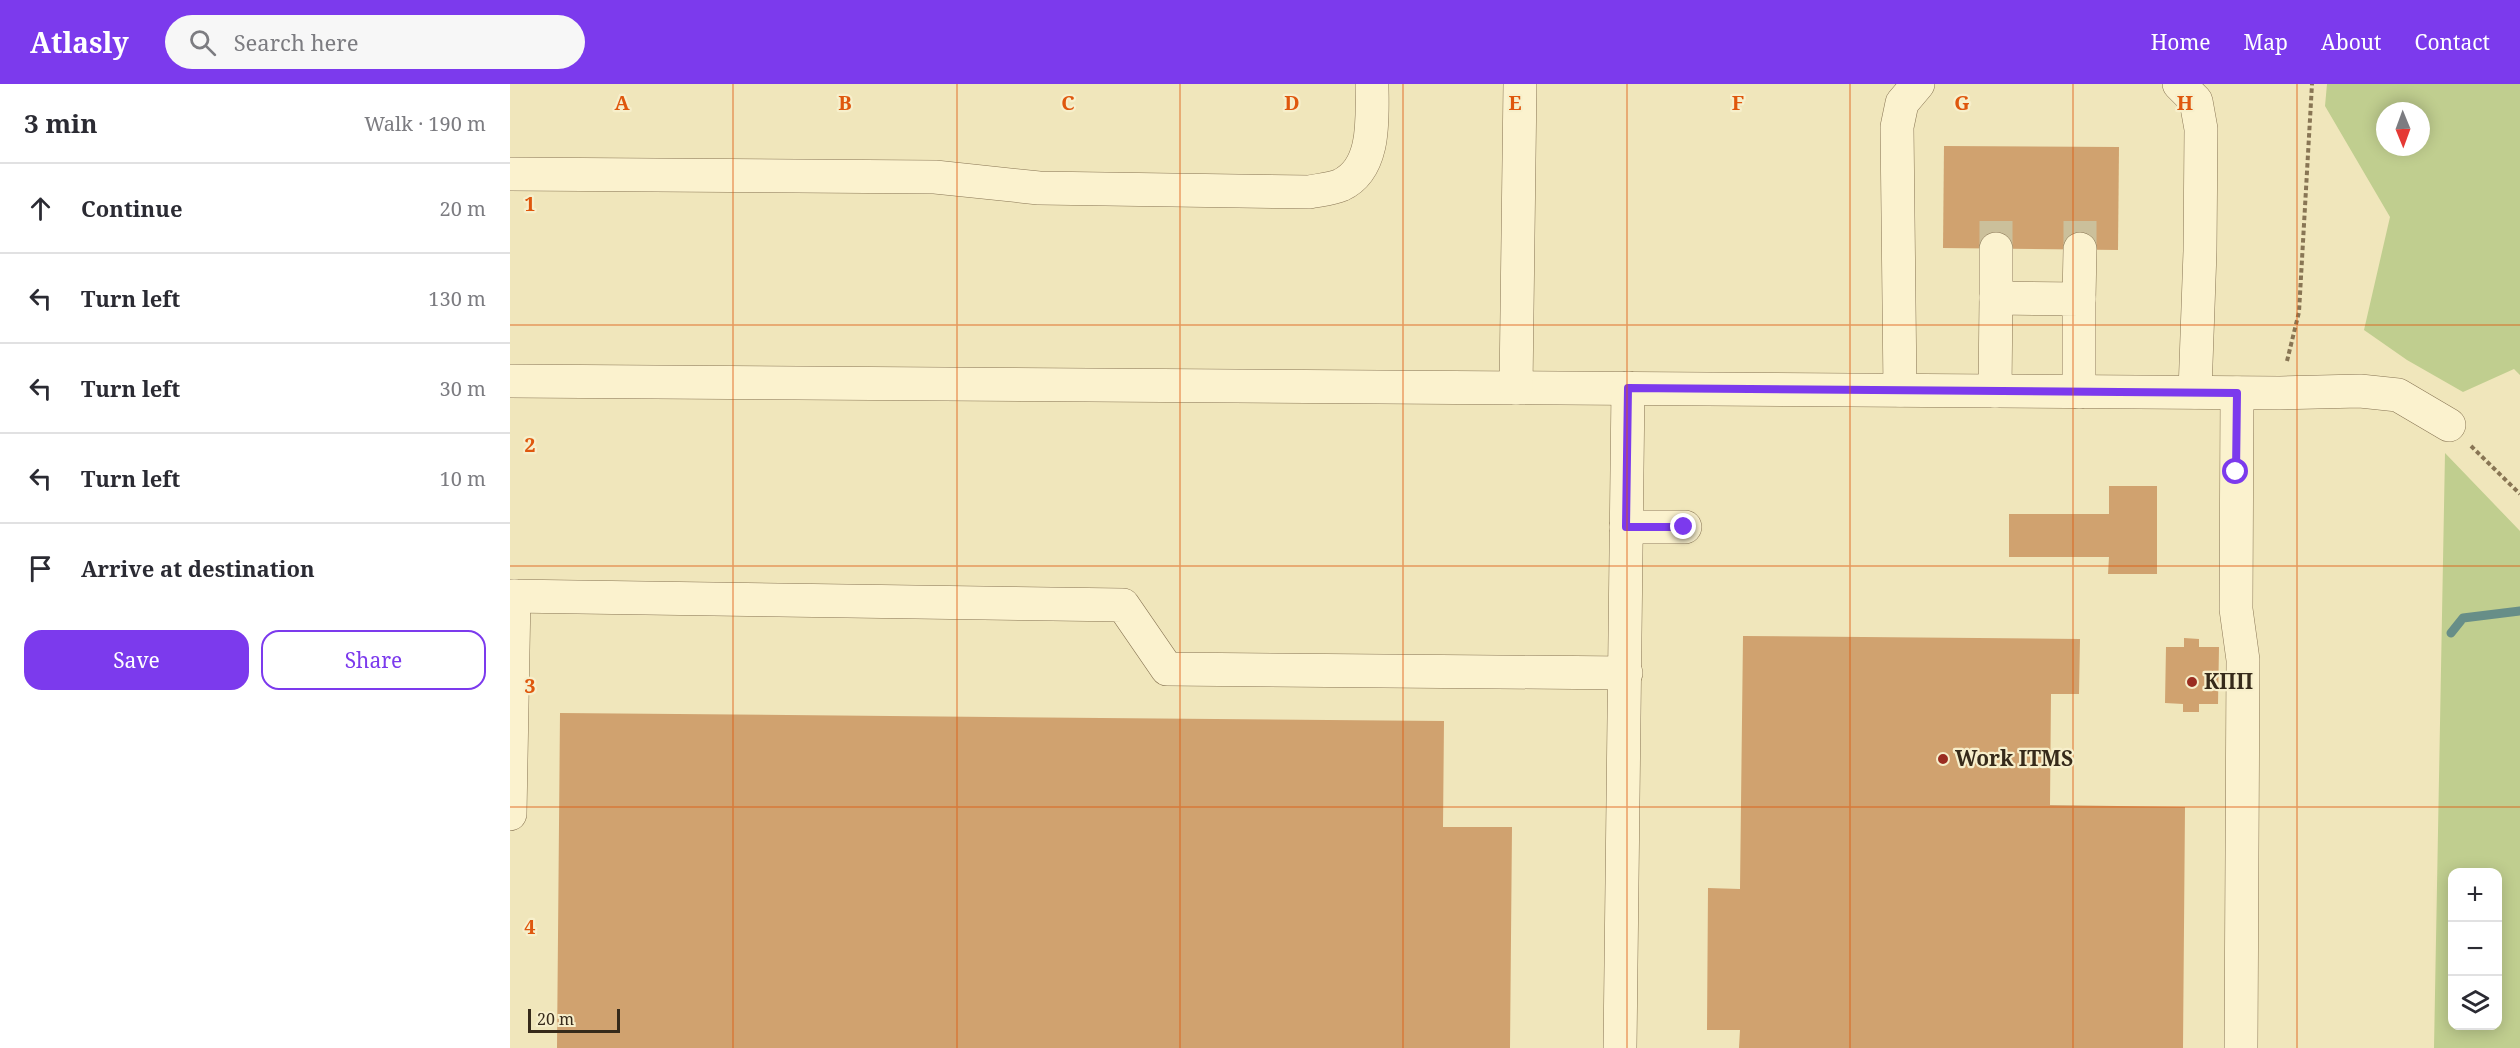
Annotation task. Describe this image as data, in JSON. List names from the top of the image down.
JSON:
{
  "places": ["КПП", "Work ITMS"],
  "scale_bar": "20 m",
  "north": "bottom",
  "page": {
    "header": "Atlasly",
    "search": "Search here",
    "nav": [
      "Home",
      "Map",
      "About",
      "Contact"
    ],
    "heading": ["3 min", "Walk · 190 m"],
    "list": [
      ["Continue", "20 m"],
      ["Turn left", "130 m"],
      ["Turn left", "30 m"],
      ["Turn left", "10 m"],
      "Arrive at destination"
    ],
    "buttons": ["Save", "Share"],
    "map_buttons": ["+", "−"],
    "scale": "20 m"
  },
  "grid": {
    "columns": [
      "A",
      "B",
      "C",
      "D",
      "E",
      "F",
      "G",
      "H"
    ],
    "rows": [
      "1",
      "2",
      "3",
      "4"
    ]
  }
}
